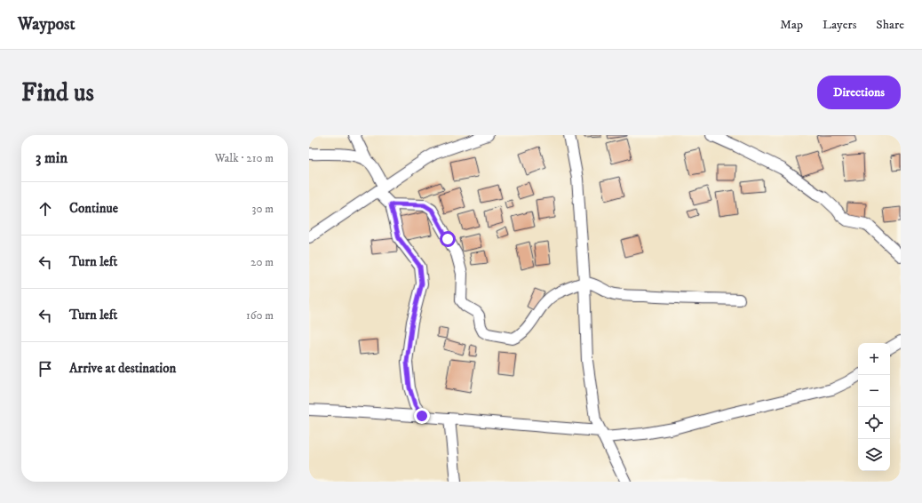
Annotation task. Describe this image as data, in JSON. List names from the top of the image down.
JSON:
{
  "page": {
    "header": "Waypost",
    "nav": ["Map", "Layers", "Share"],
    "buttons": "Directions",
    "title": "Find us",
    "heading": ["3 min", "Walk · 210 m"],
    "list": [
      ["Continue", "30 m"],
      ["Turn left", "20 m"],
      ["Turn left", "160 m"],
      "Arrive at destination"
    ],
    "map_buttons": ["+", "−"]
  }
}
